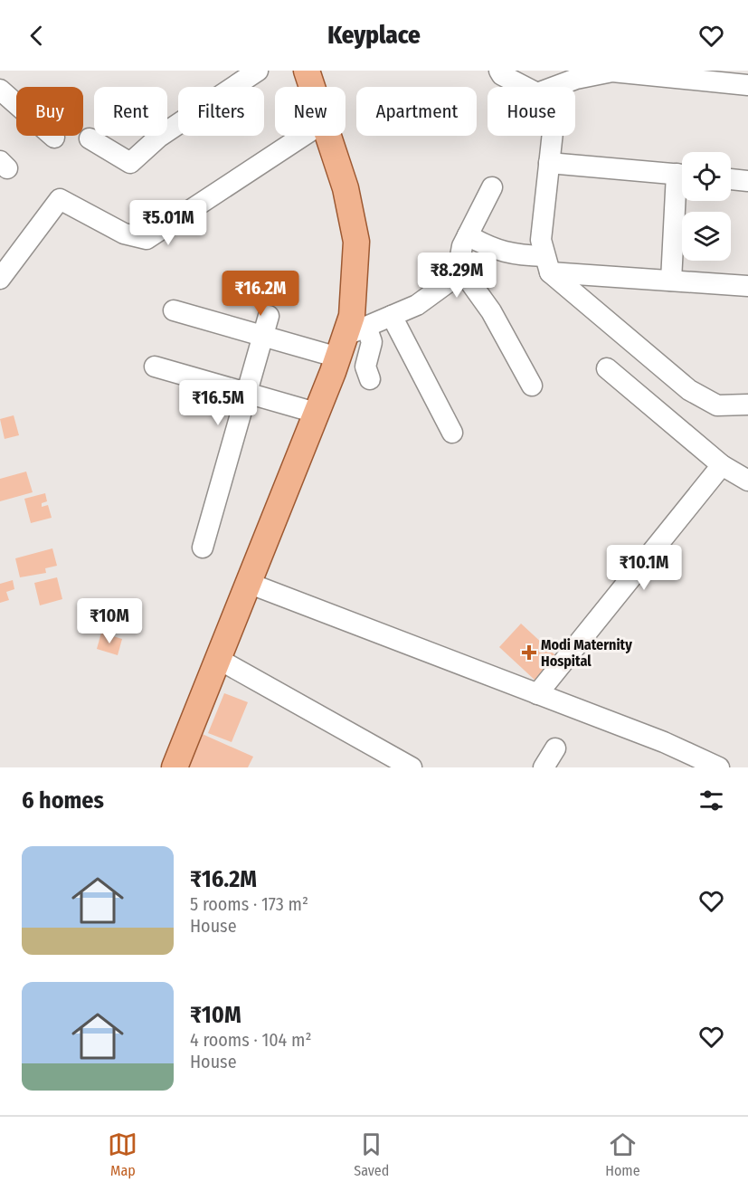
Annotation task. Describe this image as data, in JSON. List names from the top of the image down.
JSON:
{
  "places": {
    "health": ["Modi Maternity Hospital"]
  },
  "page": {
    "header": "Keyplace",
    "chip": [
      "Buy",
      "Rent",
      "Filters",
      "New",
      "Apartment",
      "House"
    ],
    "price": [
      "₹5.01M",
      "₹8.29M",
      "₹16.2M",
      "₹16.5M",
      "₹10.1M",
      "₹10M"
    ],
    "heading": "6 homes",
    "list": [
      {
        "name": "₹16.2M",
        "note": "5 rooms · 173 m² · House"
      },
      {
        "name": "₹10M",
        "note": "4 rooms · 104 m² · House"
      }
    ],
    "tabs": ["Map", "Saved", "Home"]
  }
}
